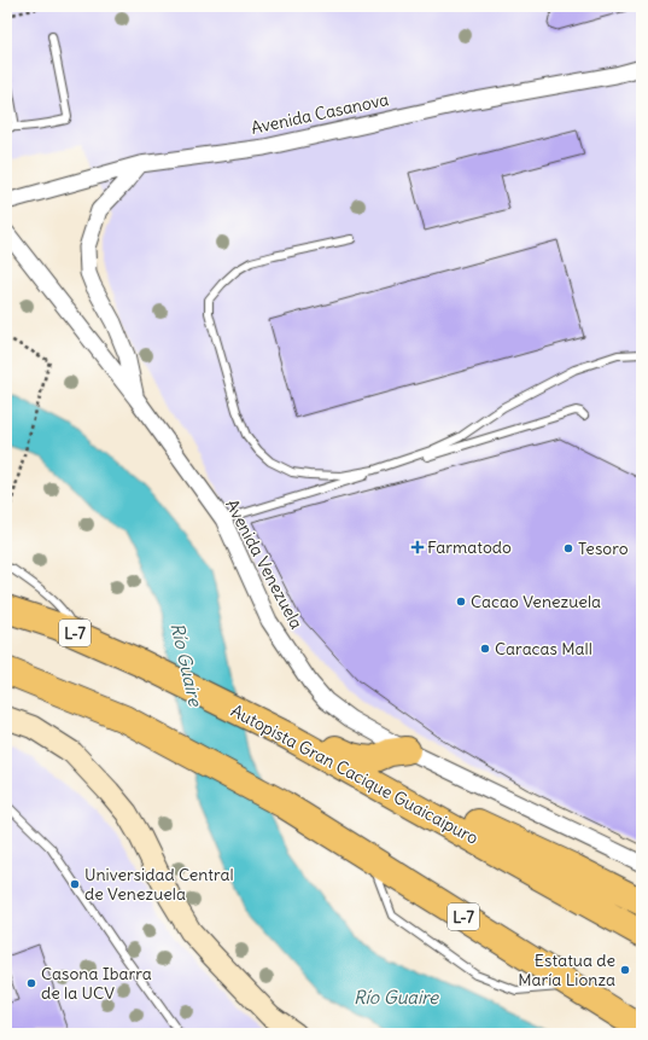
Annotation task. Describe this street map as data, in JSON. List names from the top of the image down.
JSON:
{
  "streets": {
    "highway": ["L-7", "Autopista Gran Cacique Guaicaipuro"],
    "street": ["Avenida Casanova", "Avenida Venezuela"]
  },
  "water": ["Río Guaire"],
  "places": {
    "health": ["Farmatodo"],
    "other": [
      "Tesoro",
      "Cacao Venezuela",
      "Caracas Mall",
      "Universidad Central de Venezuela",
      "Estatua de María Lionza",
      "Casona Ibarra de la UCV"
    ]
  }
}
